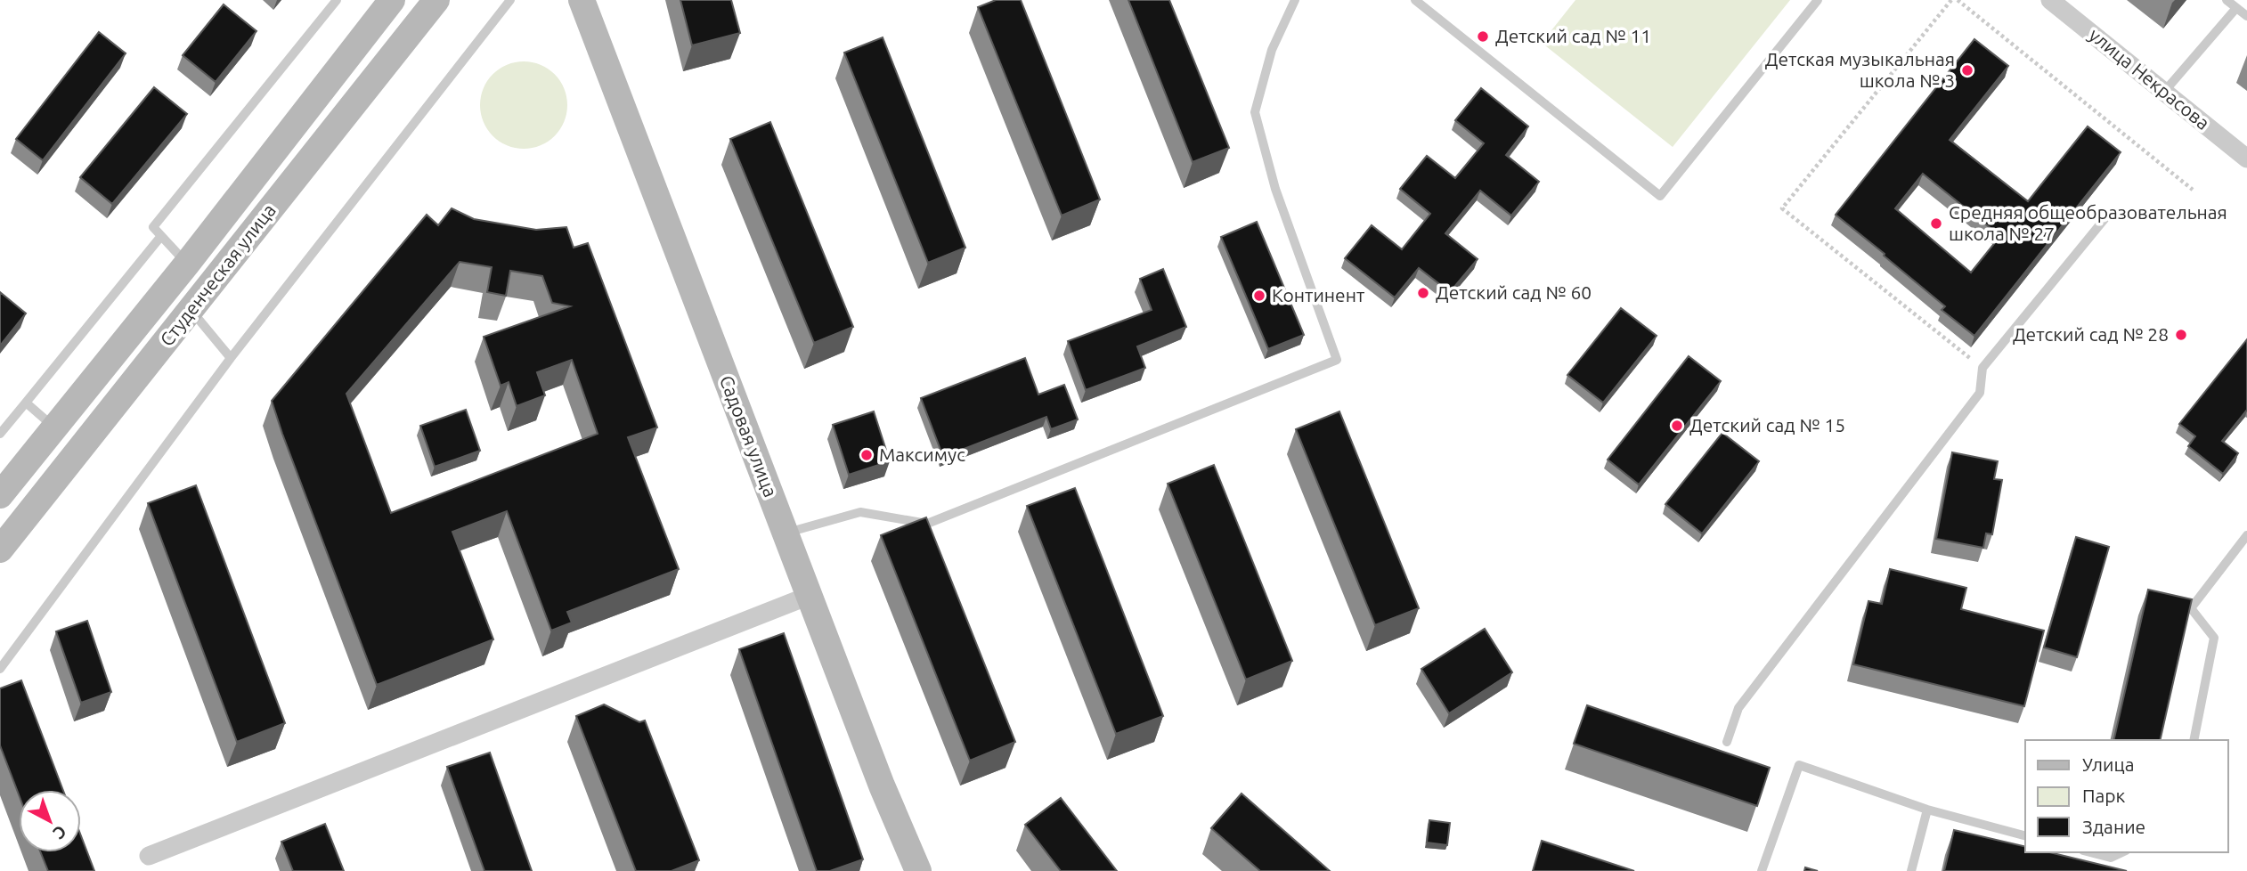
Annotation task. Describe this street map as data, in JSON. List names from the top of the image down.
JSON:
{
  "streets": {
    "main road": ["Студенческая улица", "Садовая улица"],
    "street": ["улица Некрасова"]
  },
  "places": [
    "Детский сад № 11",
    "Детская музыкальная школа № 3",
    "Средняя общеобразовательная школа № 27",
    "Детский сад № 60",
    "Континент",
    "Детский сад № 28",
    "Детский сад № 15",
    "Максимус"
  ],
  "legend": ["Улица", "Парк", "Здание"],
  "north": "bottom right"
}
